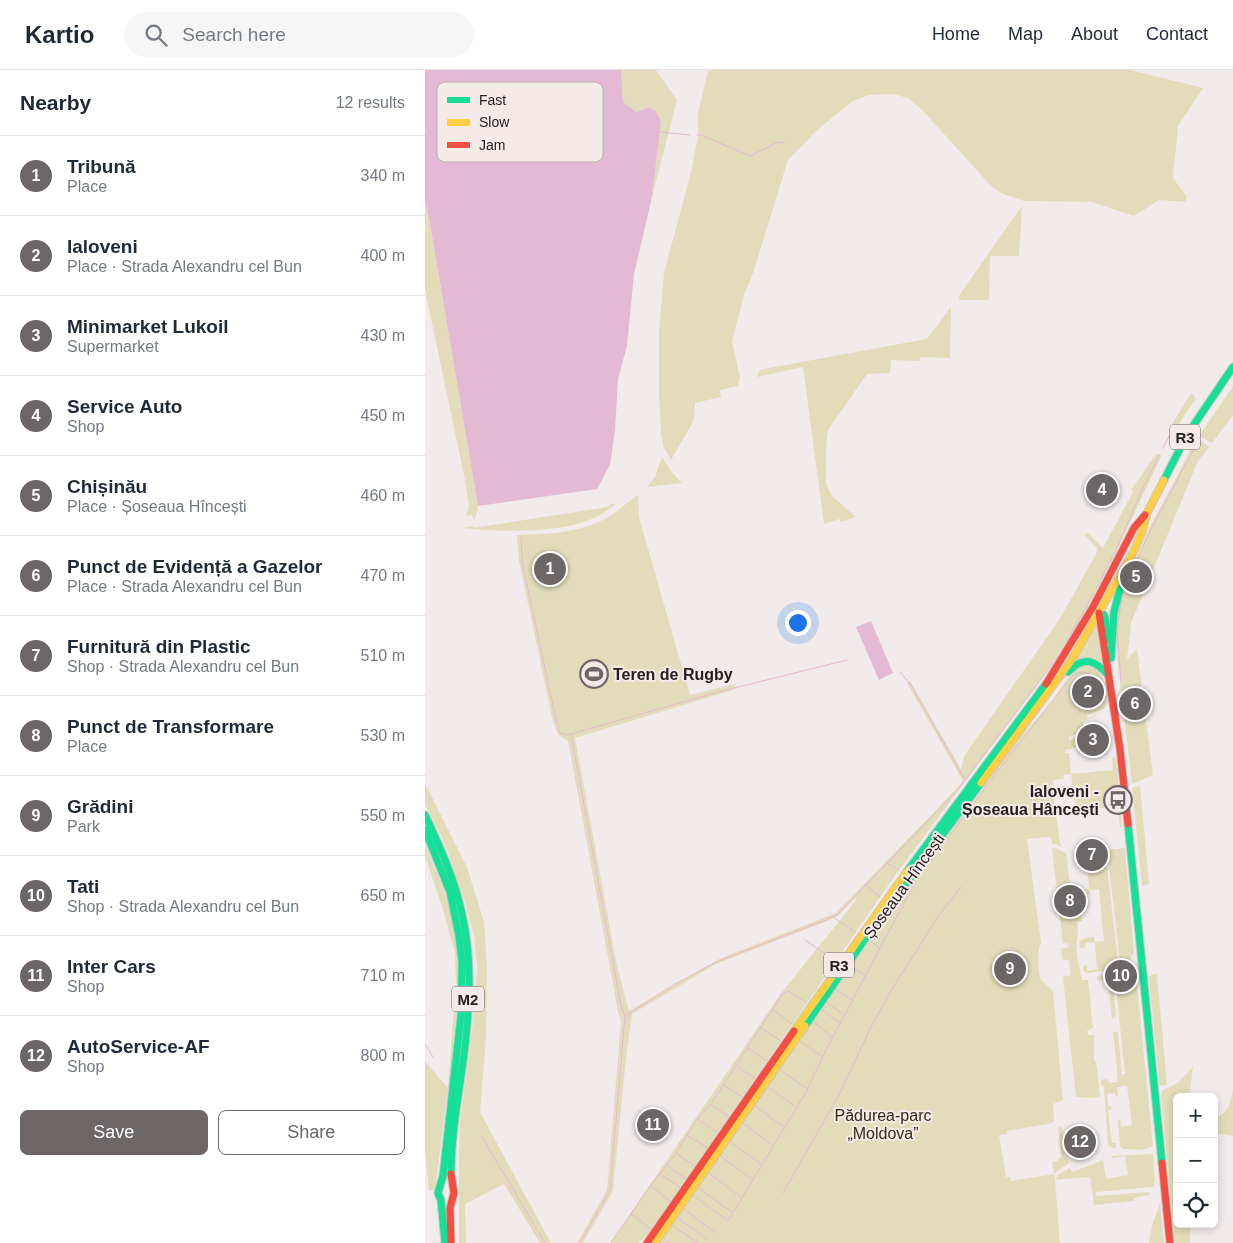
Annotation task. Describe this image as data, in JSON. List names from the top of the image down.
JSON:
{
  "streets": {
    "main road": ["R3", "Șoseaua Hîncești", "M2"]
  },
  "crossings": [
    ["R3", "Șoseaua Hîncești"]
  ],
  "parks": ["Pădurea-parc „Moldova”"],
  "places": {
    "sports": ["Teren de Rugby"],
    "bus stop": ["Ialoveni - Șoseaua Hâncești"]
  },
  "legend": ["Fast", "Slow", "Jam"],
  "page": {
    "header": "Kartio",
    "search": "Search here",
    "nav": [
      "Home",
      "Map",
      "About",
      "Contact"
    ],
    "heading": ["Nearby", "12 results"],
    "list": [
      {
        "mark": "1",
        "name": "Tribună",
        "note": "Place",
        "value": "340 m"
      },
      {
        "mark": "2",
        "name": "Ialoveni",
        "note": "Place · Strada Alexandru cel Bun",
        "value": "400 m"
      },
      {
        "mark": "3",
        "name": "Minimarket Lukoil",
        "note": "Supermarket",
        "value": "430 m"
      },
      {
        "mark": "4",
        "name": "Service Auto",
        "note": "Shop",
        "value": "450 m"
      },
      {
        "mark": "5",
        "name": "Chișinău",
        "note": "Place · Șoseaua Hîncești",
        "value": "460 m"
      },
      {
        "mark": "6",
        "name": "Punct de Evidență a Gazelor",
        "note": "Place · Strada Alexandru cel Bun",
        "value": "470 m"
      },
      {
        "mark": "7",
        "name": "Furnitură din Plastic",
        "note": "Shop · Strada Alexandru cel Bun",
        "value": "510 m"
      },
      {
        "mark": "8",
        "name": "Punct de Transformare",
        "note": "Place",
        "value": "530 m"
      },
      {
        "mark": "9",
        "name": "Grădini",
        "note": "Park",
        "value": "550 m"
      },
      {
        "mark": "10",
        "name": "Tati",
        "note": "Shop · Strada Alexandru cel Bun",
        "value": "650 m"
      },
      {
        "mark": "11",
        "name": "Inter Cars",
        "note": "Shop",
        "value": "710 m"
      },
      {
        "mark": "12",
        "name": "AutoService-AF",
        "note": "Shop",
        "value": "800 m"
      }
    ],
    "pins": [
      "4",
      "1",
      "5",
      "2",
      "6",
      "3",
      "7",
      "8",
      "9",
      "10",
      "11",
      "12"
    ],
    "map_buttons": ["+", "−"],
    "buttons": ["Save", "Share"]
  }
}
